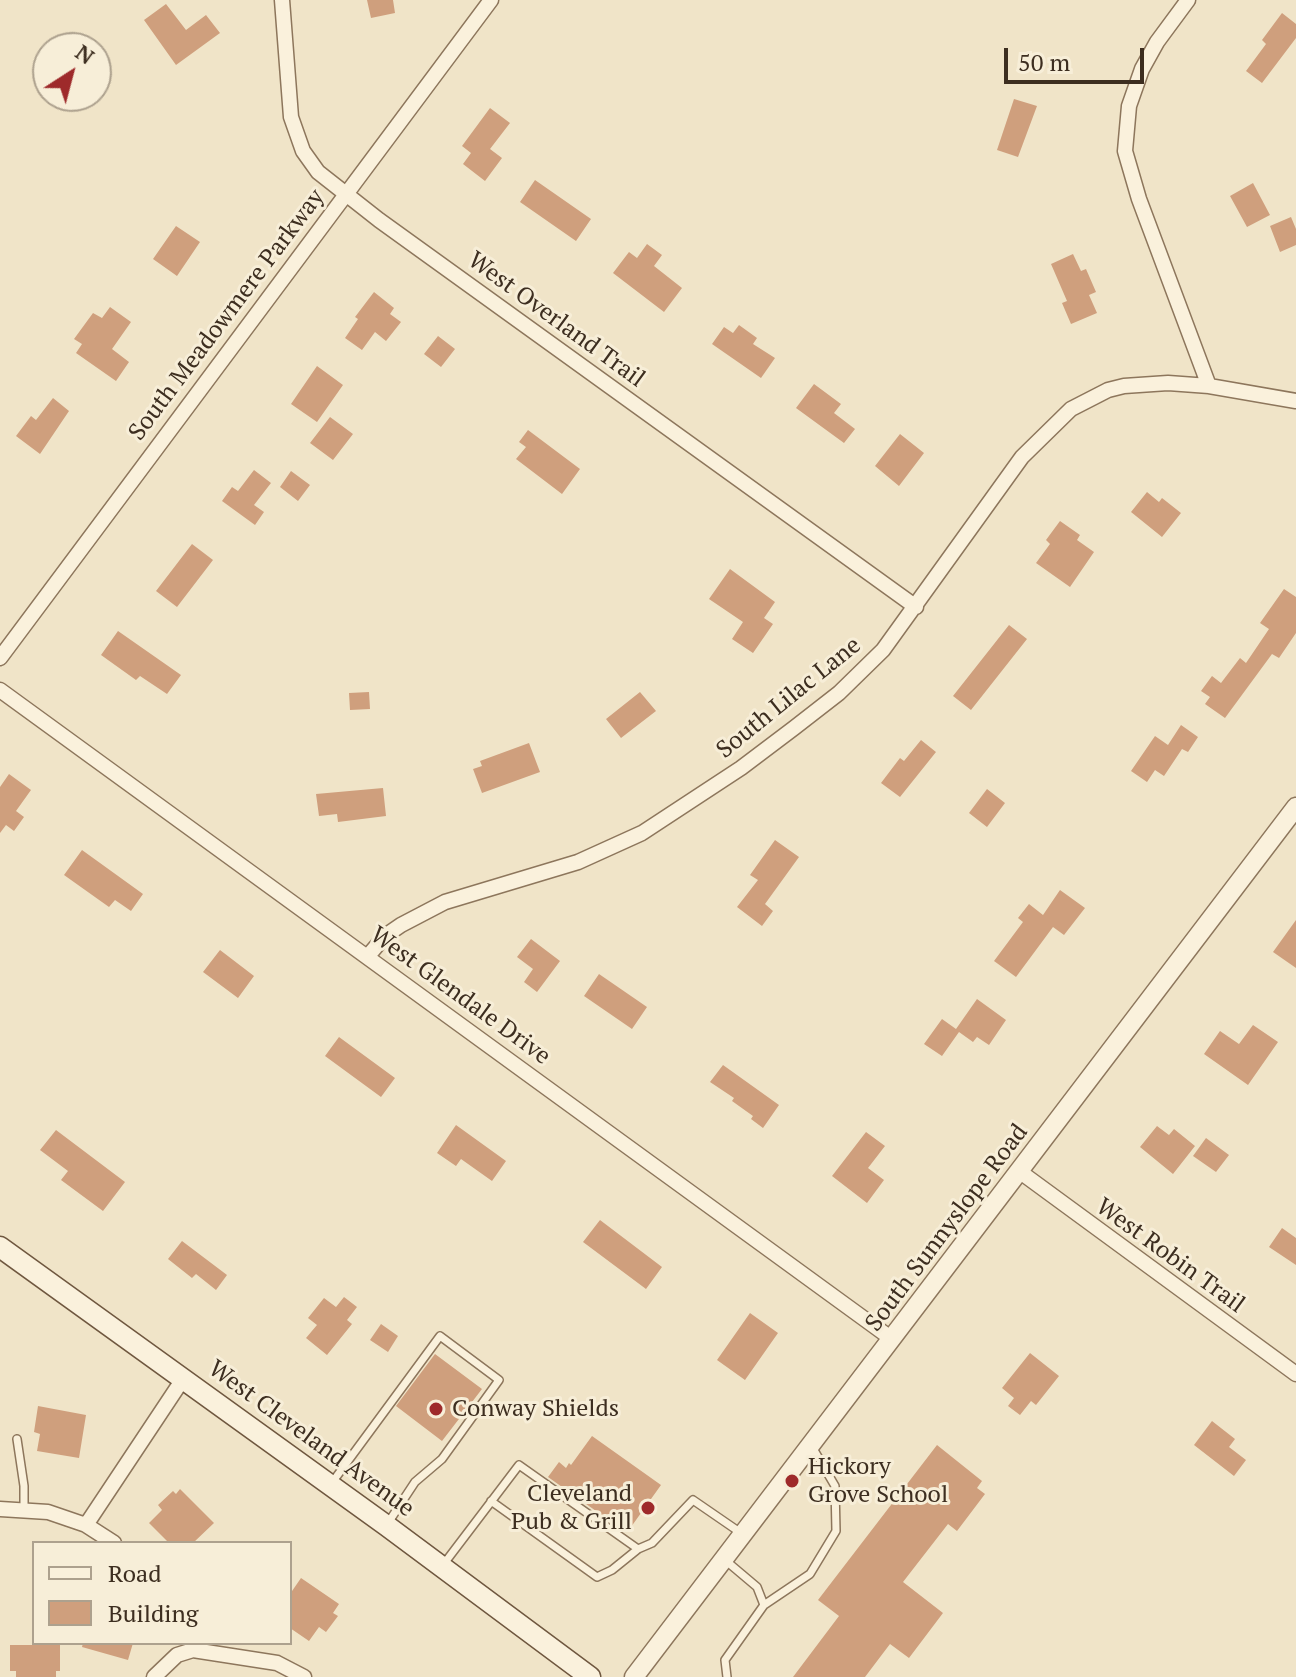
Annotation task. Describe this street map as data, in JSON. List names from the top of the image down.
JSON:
{
  "streets": {
    "main road": ["West Cleveland Avenue"],
    "street": [
      "South Meadowmere Parkway",
      "West Overland Trail",
      "South Lilac Lane",
      "West Glendale Drive",
      "South Sunnyslope Road",
      "West Robin Trail"
    ]
  },
  "crossings": [
    ["South Meadowmere Parkway", "West Overland Trail"],
    ["West Overland Trail", "South Lilac Lane"],
    ["South Lilac Lane", "West Glendale Drive"],
    ["West Glendale Drive", "South Sunnyslope Road"],
    ["South Sunnyslope Road", "West Robin Trail"]
  ],
  "places": ["Conway Shields", "Hickory Grove School", "Cleveland Pub & Grill"],
  "legend": ["Road", "Building"],
  "scale_bar": "50 m",
  "north": "top right"
}
